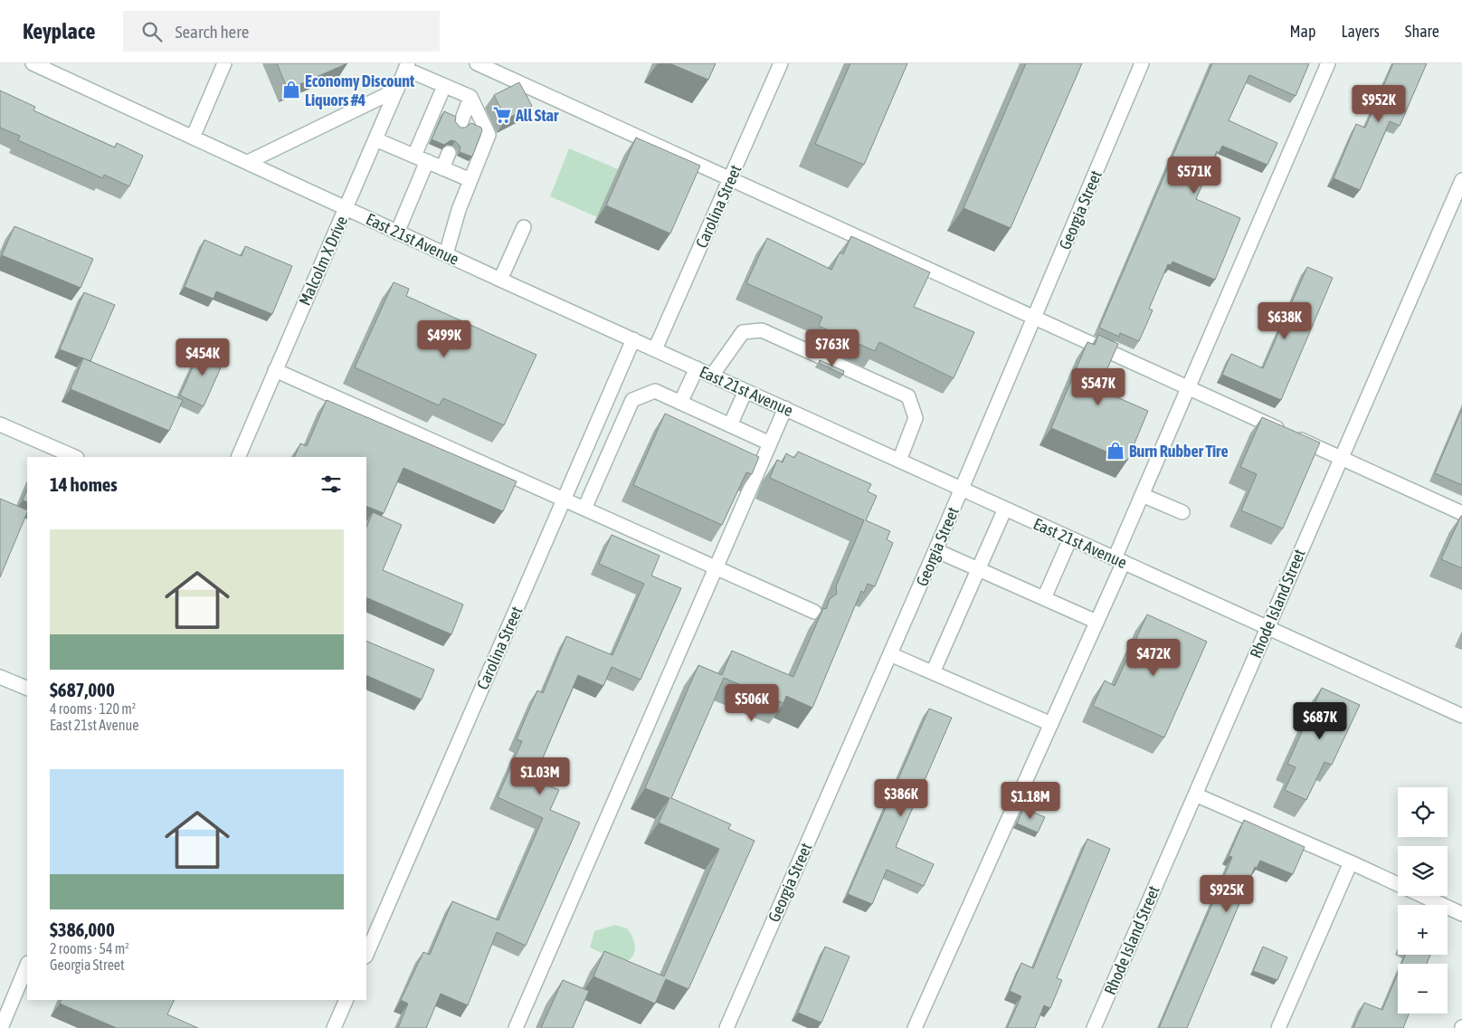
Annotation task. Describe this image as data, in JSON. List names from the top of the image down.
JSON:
{
  "streets": {
    "street": [
      "Carolina Street",
      "Georgia Street",
      "East 21st Avenue",
      "Malcolm X Drive",
      "Rhode Island Street"
    ]
  },
  "crossings": [
    ["Carolina Street", "East 21st Avenue"],
    ["Georgia Street", "East 21st Avenue"],
    ["East 21st Avenue", "Malcolm X Drive"],
    ["East 21st Avenue", "Rhode Island Street"]
  ],
  "places": {
    "shop": ["Economy Discount Liquors #4", "Burn Rubber Tire"],
    "supermarket": ["All Star"]
  },
  "page": {
    "header": "Keyplace",
    "search": "Search here",
    "nav": ["Map", "Layers", "Share"],
    "price": [
      "$952K",
      "$571K",
      "$638K",
      "$499K",
      "$763K",
      "$454K",
      "$547K",
      "$472K",
      "$506K",
      "$687K",
      "$1.03M",
      "$386K",
      "$1.18M",
      "$925K"
    ],
    "heading": "14 homes",
    "list": [
      {
        "name": "$687,000",
        "note": "4 rooms · 120 m² · East 21st Avenue"
      },
      {
        "name": "$386,000",
        "note": "2 rooms · 54 m² · Georgia Street"
      }
    ],
    "map_buttons": ["+", "−"]
  }
}
